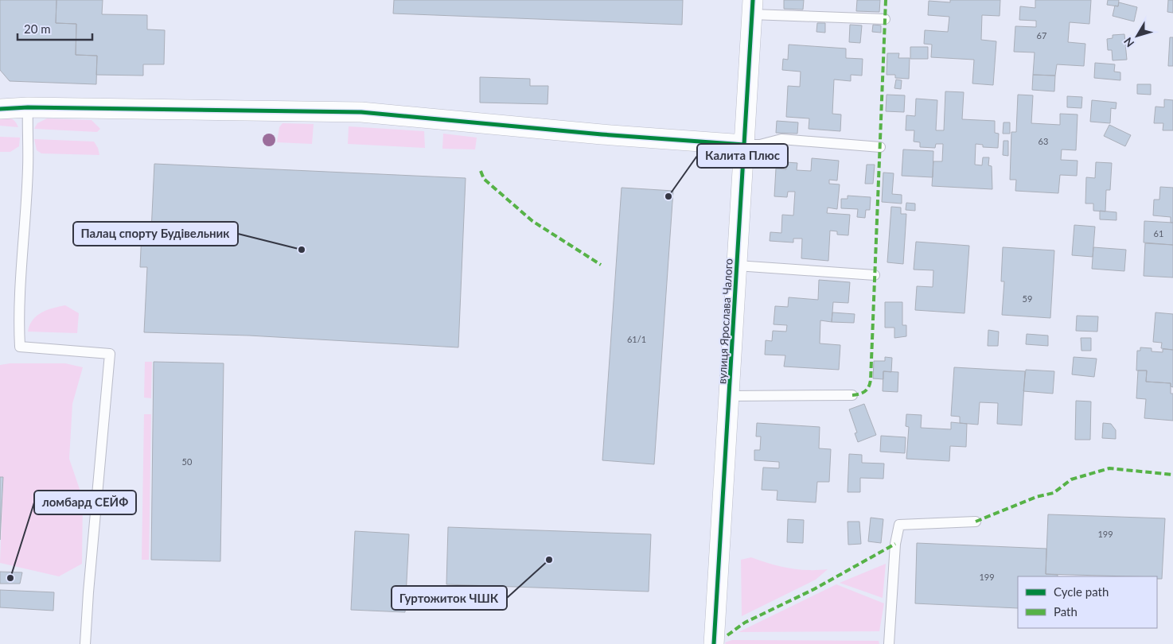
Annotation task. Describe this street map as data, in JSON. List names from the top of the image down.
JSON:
{
  "streets": {
    "street": ["вулиця Ярослава Чалого"]
  },
  "places": [
    "Калита Плюс",
    "Палац спорту Будівельник",
    "Гуртожиток ЧШК",
    "ломбард СЕЙФ"
  ],
  "house_numbers": [
    "67",
    "63",
    "61",
    "59",
    "61/1",
    "50",
    "199",
    "199"
  ],
  "legend": ["Cycle path", "Path"],
  "scale_bar": "20 m",
  "north": "bottom left"
}
